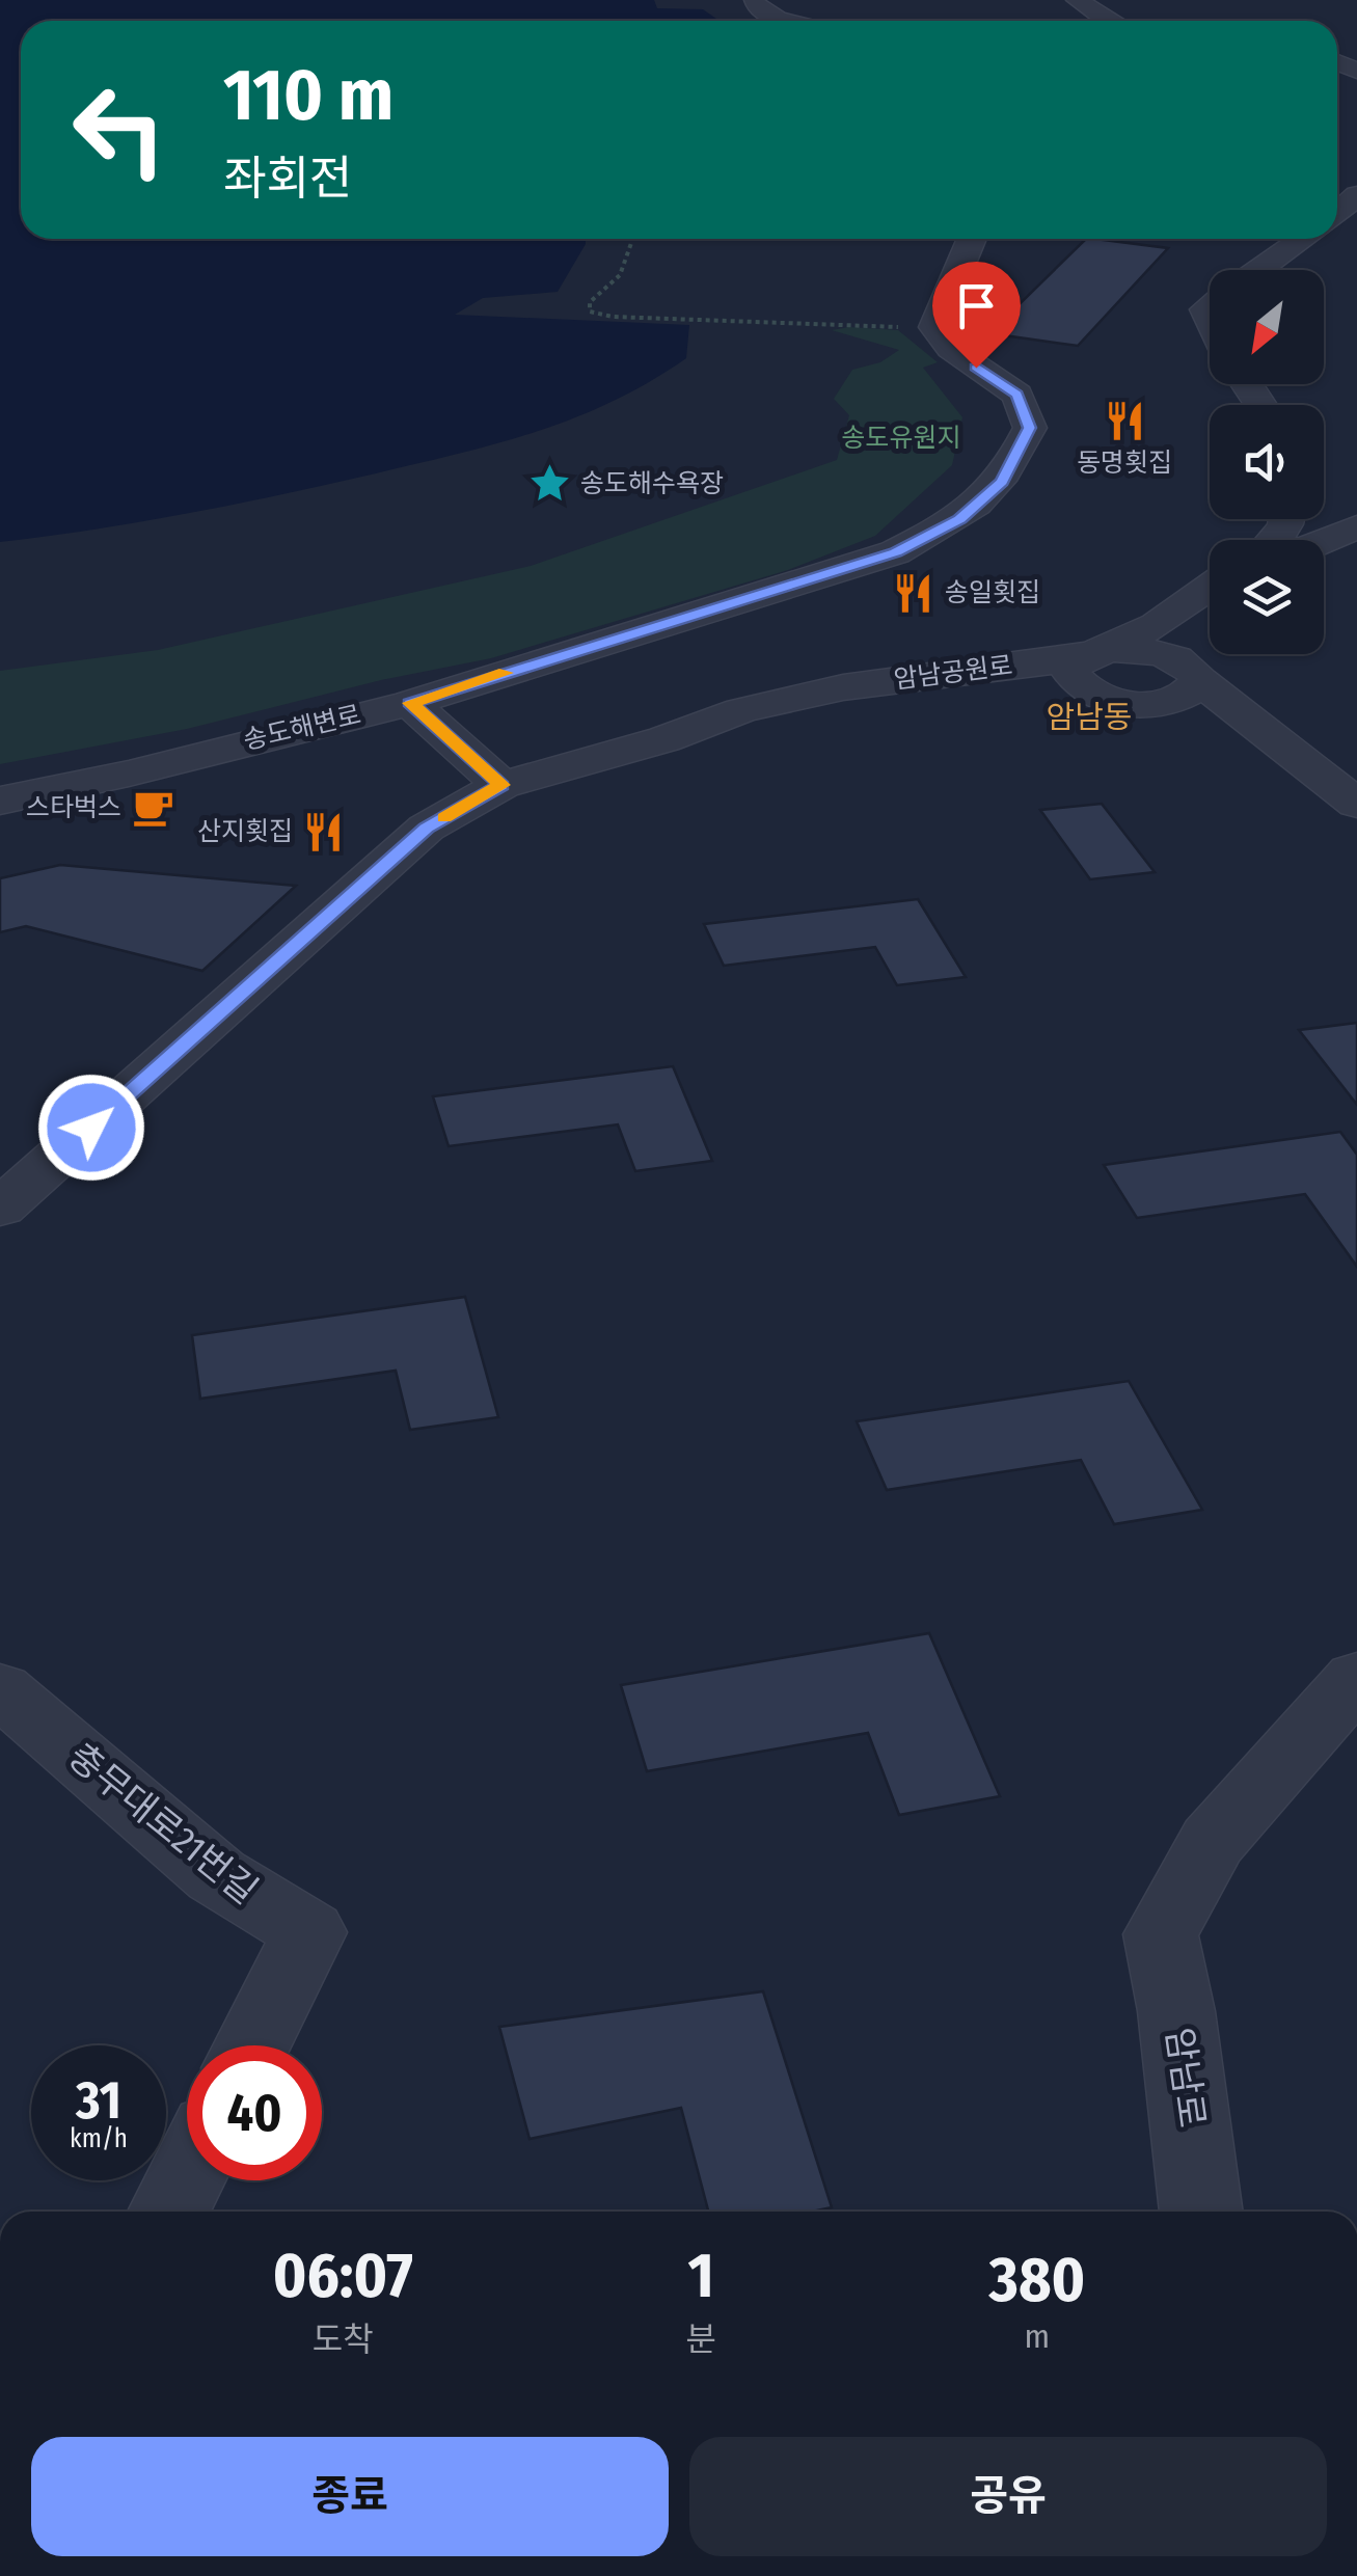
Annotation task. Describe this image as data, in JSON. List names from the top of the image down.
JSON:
{
  "streets": {
    "street": [
      "암남공원로",
      "송도해변로",
      "충무대로21번길",
      "암남로"
    ]
  },
  "districts": ["암남동"],
  "parks": ["송도유원지"],
  "places": {
    "restaurant": ["동명횟집", "송일횟집", "산지횟집"],
    "place": ["송도해수욕장"],
    "cafe": ["스타벅스"]
  },
  "north": "bottom left",
  "page": {
    "turn": ["110 m", "좌회전"],
    "speed": "31 km/h",
    "limit": "40",
    "eta": [
      "06:07",
      "도착",
      "1",
      "분",
      "380",
      "m"
    ],
    "buttons": ["종료", "공유"]
  }
}
